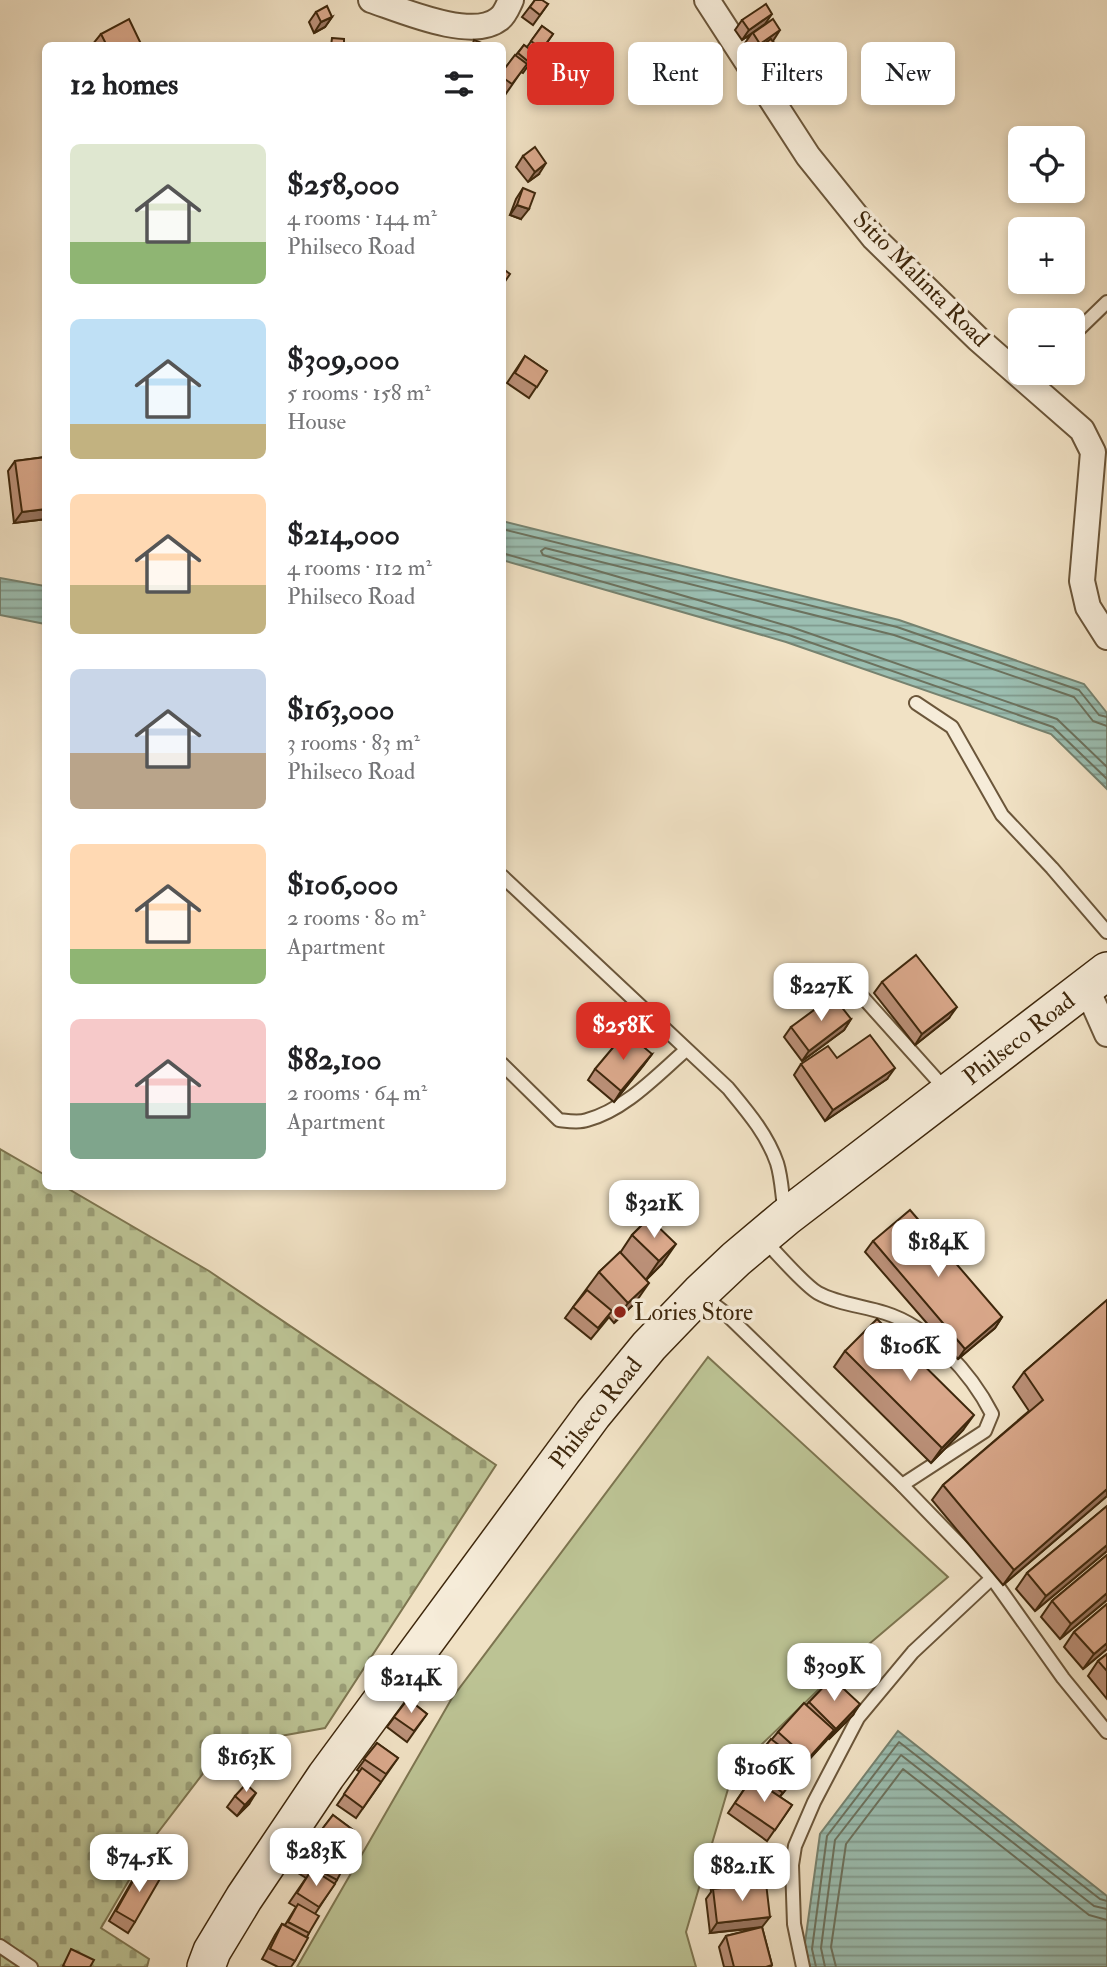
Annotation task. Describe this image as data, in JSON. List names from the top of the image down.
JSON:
{
  "streets": {
    "street": ["Sitio Malinta Road", "Philseco Road"]
  },
  "places": ["Lories Store"],
  "page": {
    "chip": [
      "Buy",
      "Rent",
      "Filters",
      "New"
    ],
    "heading": "12 homes",
    "map_buttons": ["+", "−"],
    "list": [
      {
        "name": "$258,000",
        "note": "4 rooms · 144 m² · Philseco Road"
      },
      {
        "name": "$309,000",
        "note": "5 rooms · 158 m² · House"
      },
      {
        "name": "$214,000",
        "note": "4 rooms · 112 m² · Philseco Road"
      },
      {
        "name": "$163,000",
        "note": "3 rooms · 83 m² · Philseco Road"
      },
      {
        "name": "$106,000",
        "note": "2 rooms · 80 m² · Apartment"
      },
      {
        "name": "$82,100",
        "note": "2 rooms · 64 m² · Apartment"
      }
    ],
    "price": [
      "$227K",
      "$258K",
      "$321K",
      "$184K",
      "$106K",
      "$309K",
      "$214K",
      "$163K",
      "$106K",
      "$283K",
      "$74.5K",
      "$82.1K"
    ]
  }
}
